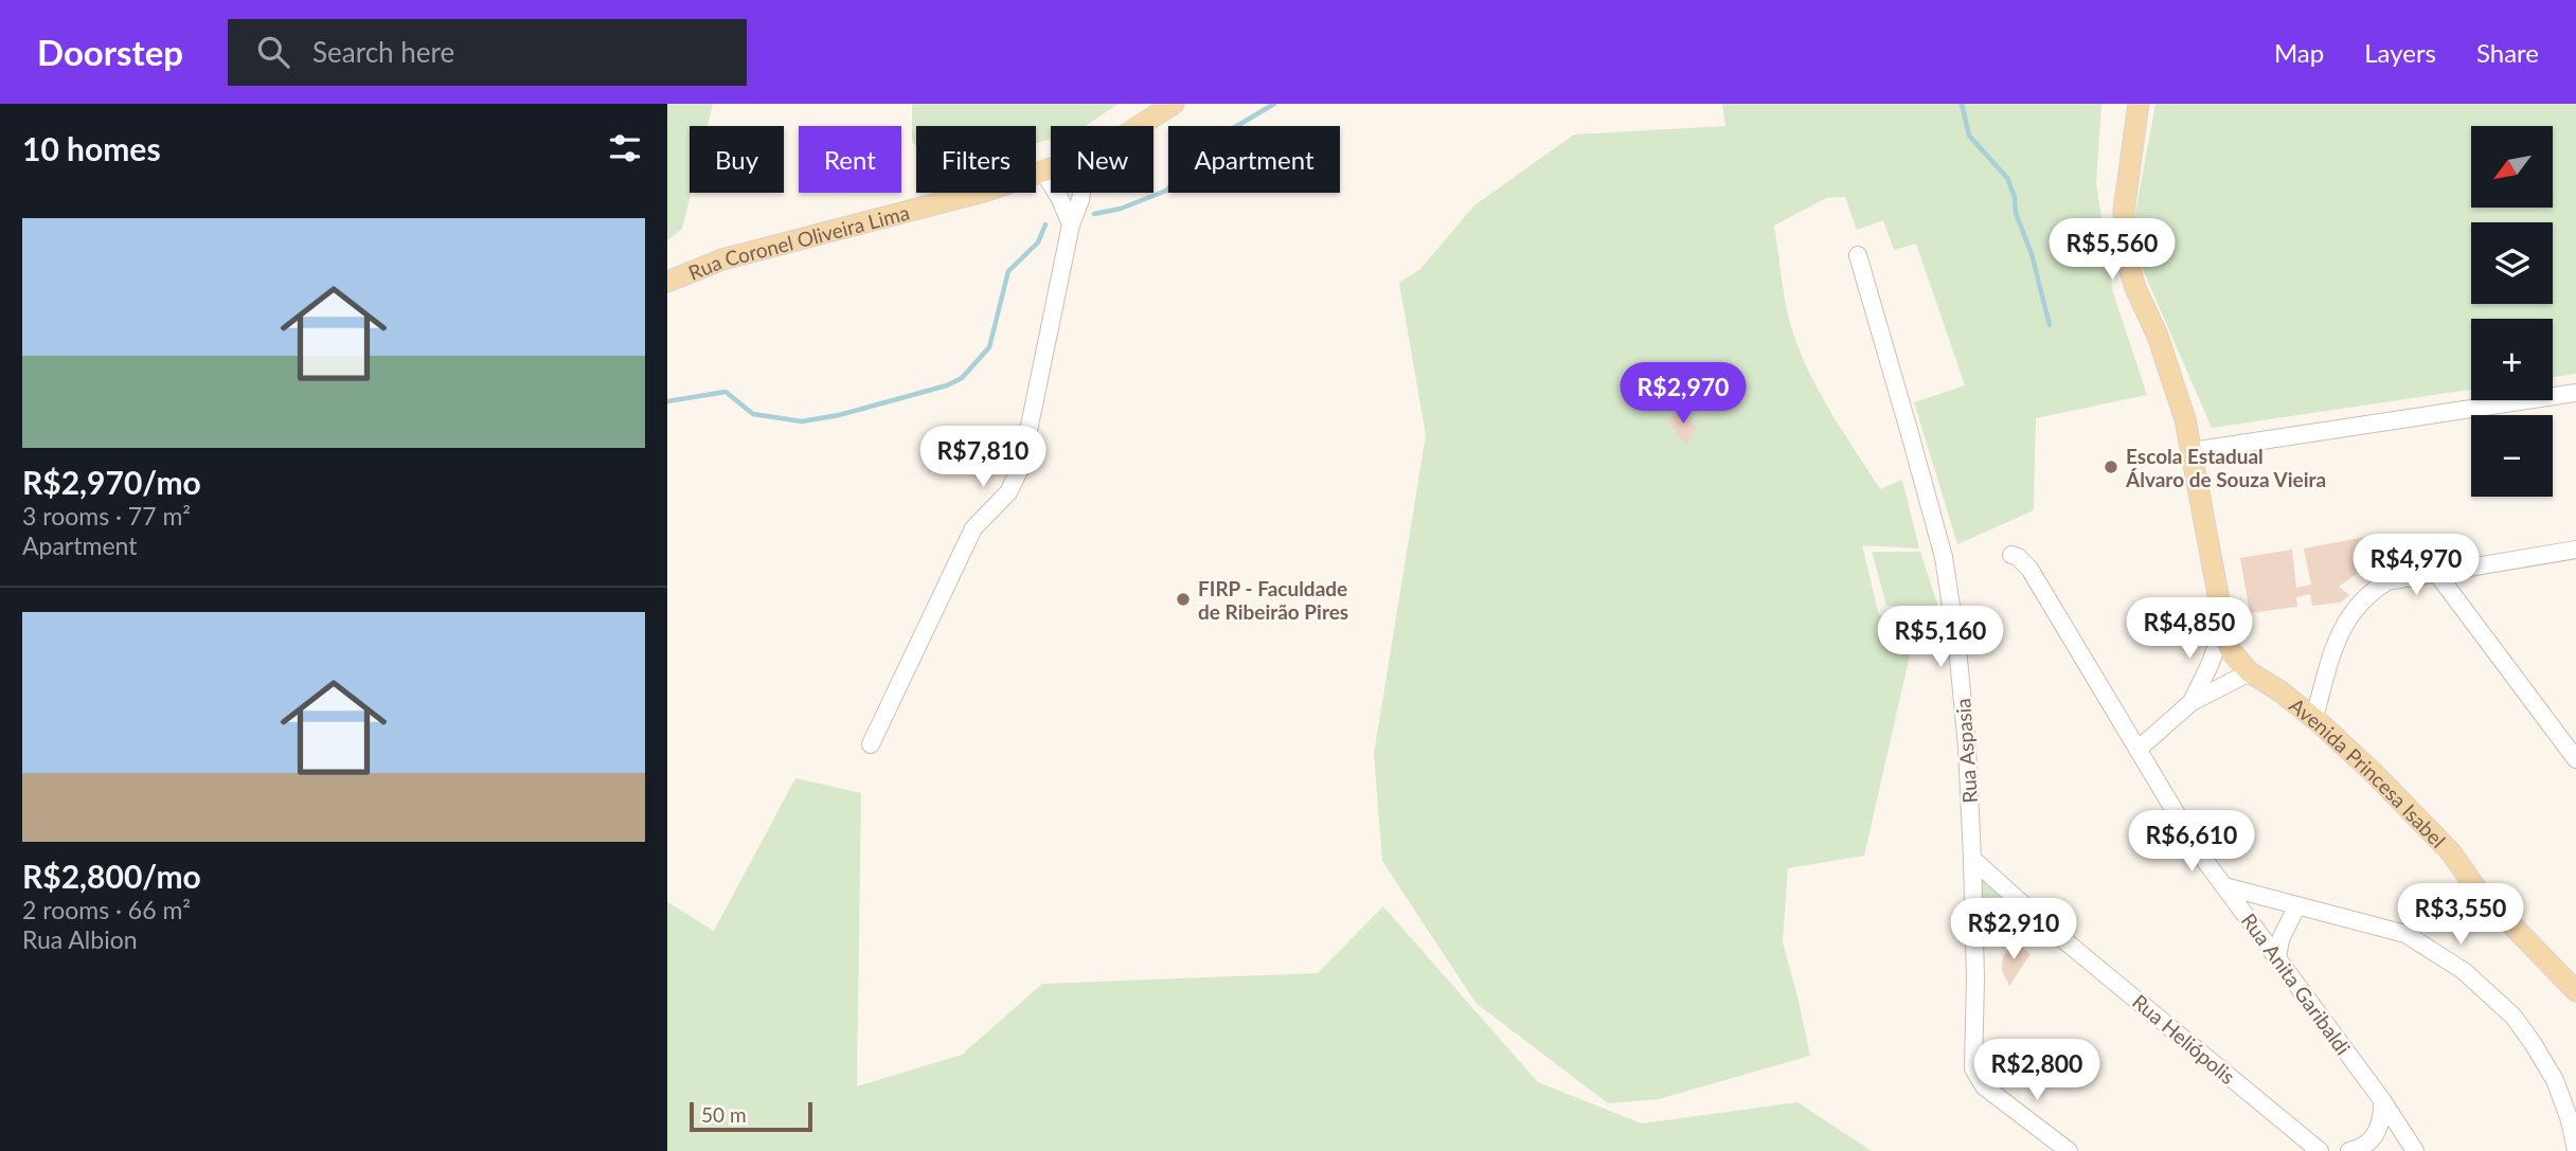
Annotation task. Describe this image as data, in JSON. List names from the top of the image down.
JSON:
{
  "streets": {
    "main road": ["Rua Coronel Oliveira Lima", "Avenida Princesa Isabel"],
    "street": ["Rua Aspasia", "Rua Anita Garibaldi", "Rua Heliópolis"]
  },
  "crossings": [
    ["Rua Aspasia", "Rua Heliópolis"]
  ],
  "places": ["Escola Estadual Álvaro de Souza Vieira", "FIRP - Faculdade de Ribeirão Pires"],
  "scale_bar": "50 m",
  "north": "bottom left",
  "page": {
    "header": "Doorstep",
    "search": "Search here",
    "nav": ["Map", "Layers", "Share"],
    "heading": "10 homes",
    "map_buttons": ["+", "−"],
    "chip": [
      "Buy",
      "Rent",
      "Filters",
      "New",
      "Apartment"
    ],
    "list": [
      {
        "name": "R$2,970/mo",
        "note": "3 rooms · 77 m² · Apartment"
      },
      {
        "name": "R$2,800/mo",
        "note": "2 rooms · 66 m² · Rua Albion"
      }
    ],
    "price": [
      "R$5,560",
      "R$2,970",
      "R$7,810",
      "R$4,970",
      "R$4,850",
      "R$5,160",
      "R$6,610",
      "R$3,550",
      "R$2,910",
      "R$2,800"
    ],
    "scale": "50 m"
  }
}
